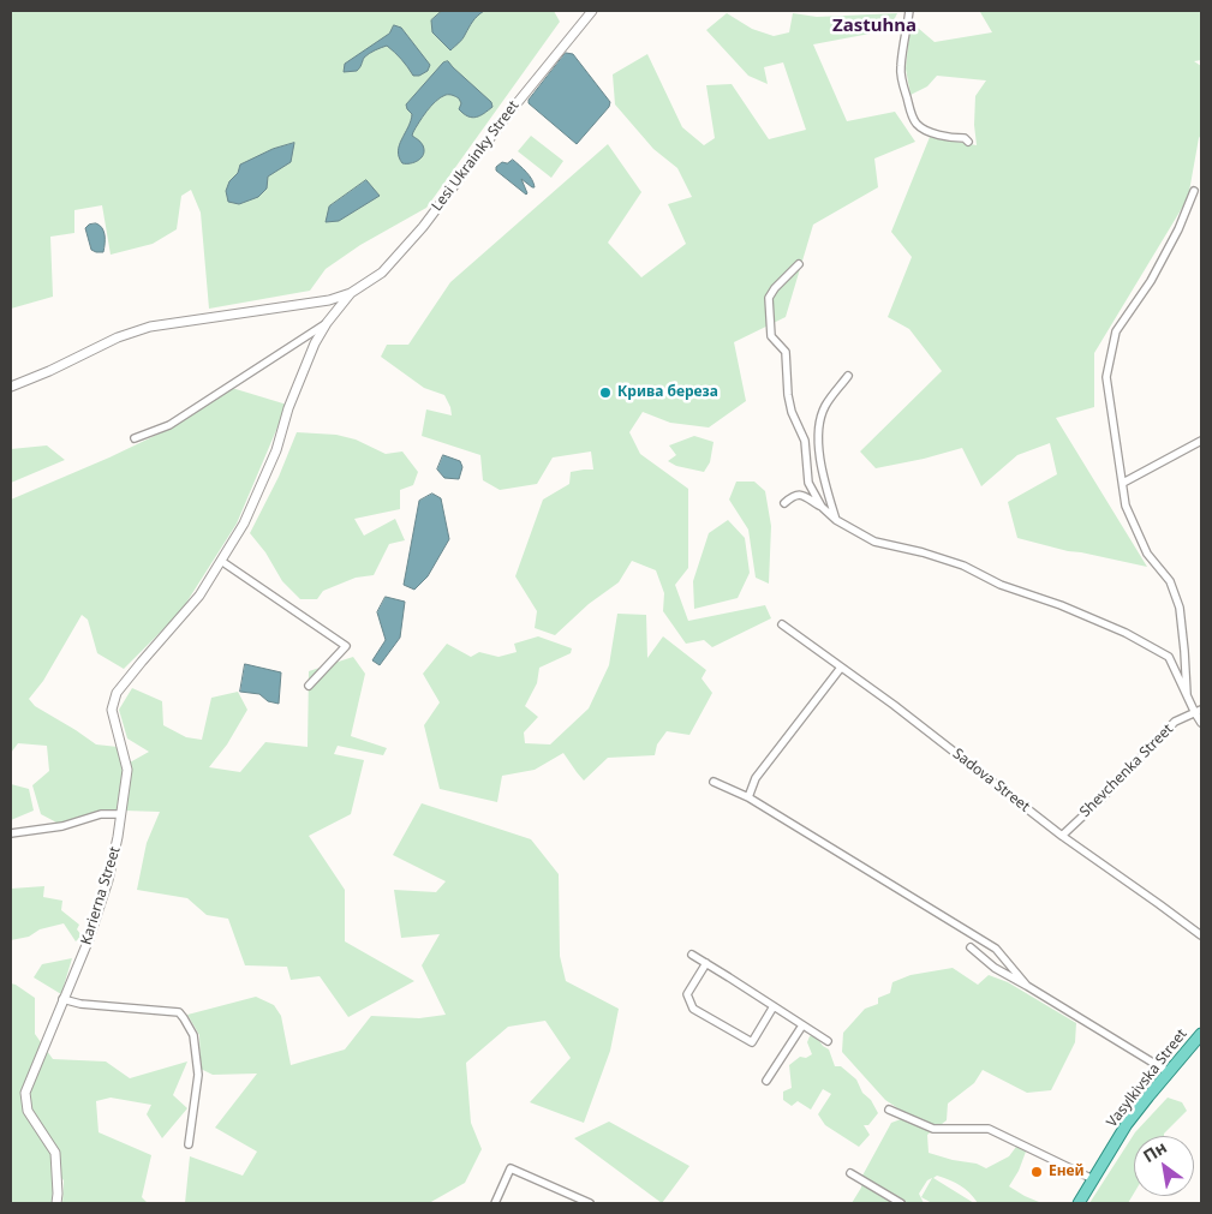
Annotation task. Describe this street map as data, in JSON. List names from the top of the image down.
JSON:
{
  "streets": {
    "main road": ["Vasylkivska Street"],
    "street": [
      "Lesi Ukrainky Street",
      "Shevchenka Street",
      "Sadova Street",
      "Karierna Street"
    ]
  },
  "crossings": [
    ["Lesi Ukrainky Street", "Karierna Street"],
    ["Shevchenka Street", "Sadova Street"]
  ],
  "districts": ["Zastuhna"],
  "places": ["Крива береза", "Еней"],
  "north": "top left"
}
